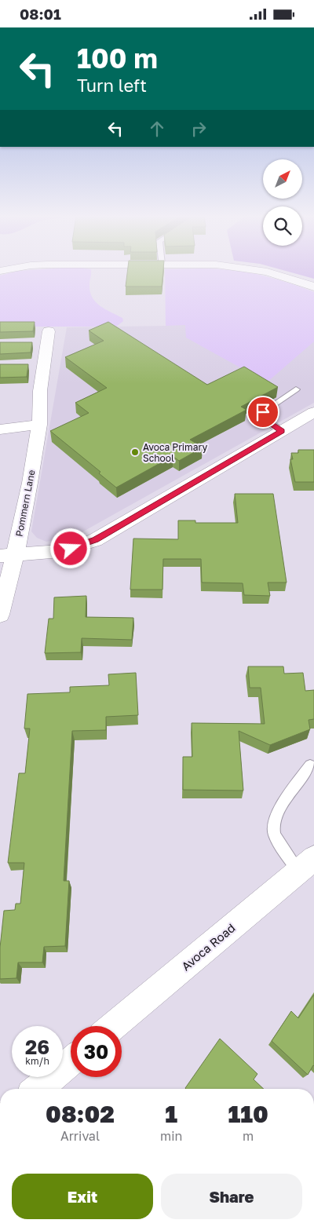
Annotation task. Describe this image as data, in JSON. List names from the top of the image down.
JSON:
{
  "streets": {
    "street": ["Pommern Lane", "Avoca Road"]
  },
  "places": ["Avoca Primary School"],
  "north": "top right",
  "page": {
    "status": "08:01",
    "turn": ["100 m", "Turn left"],
    "speed": "26 km/h",
    "limit": "30",
    "eta": [
      "08:02",
      "Arrival",
      "1",
      "min",
      "110",
      "m"
    ],
    "buttons": ["Exit", "Share"]
  }
}
